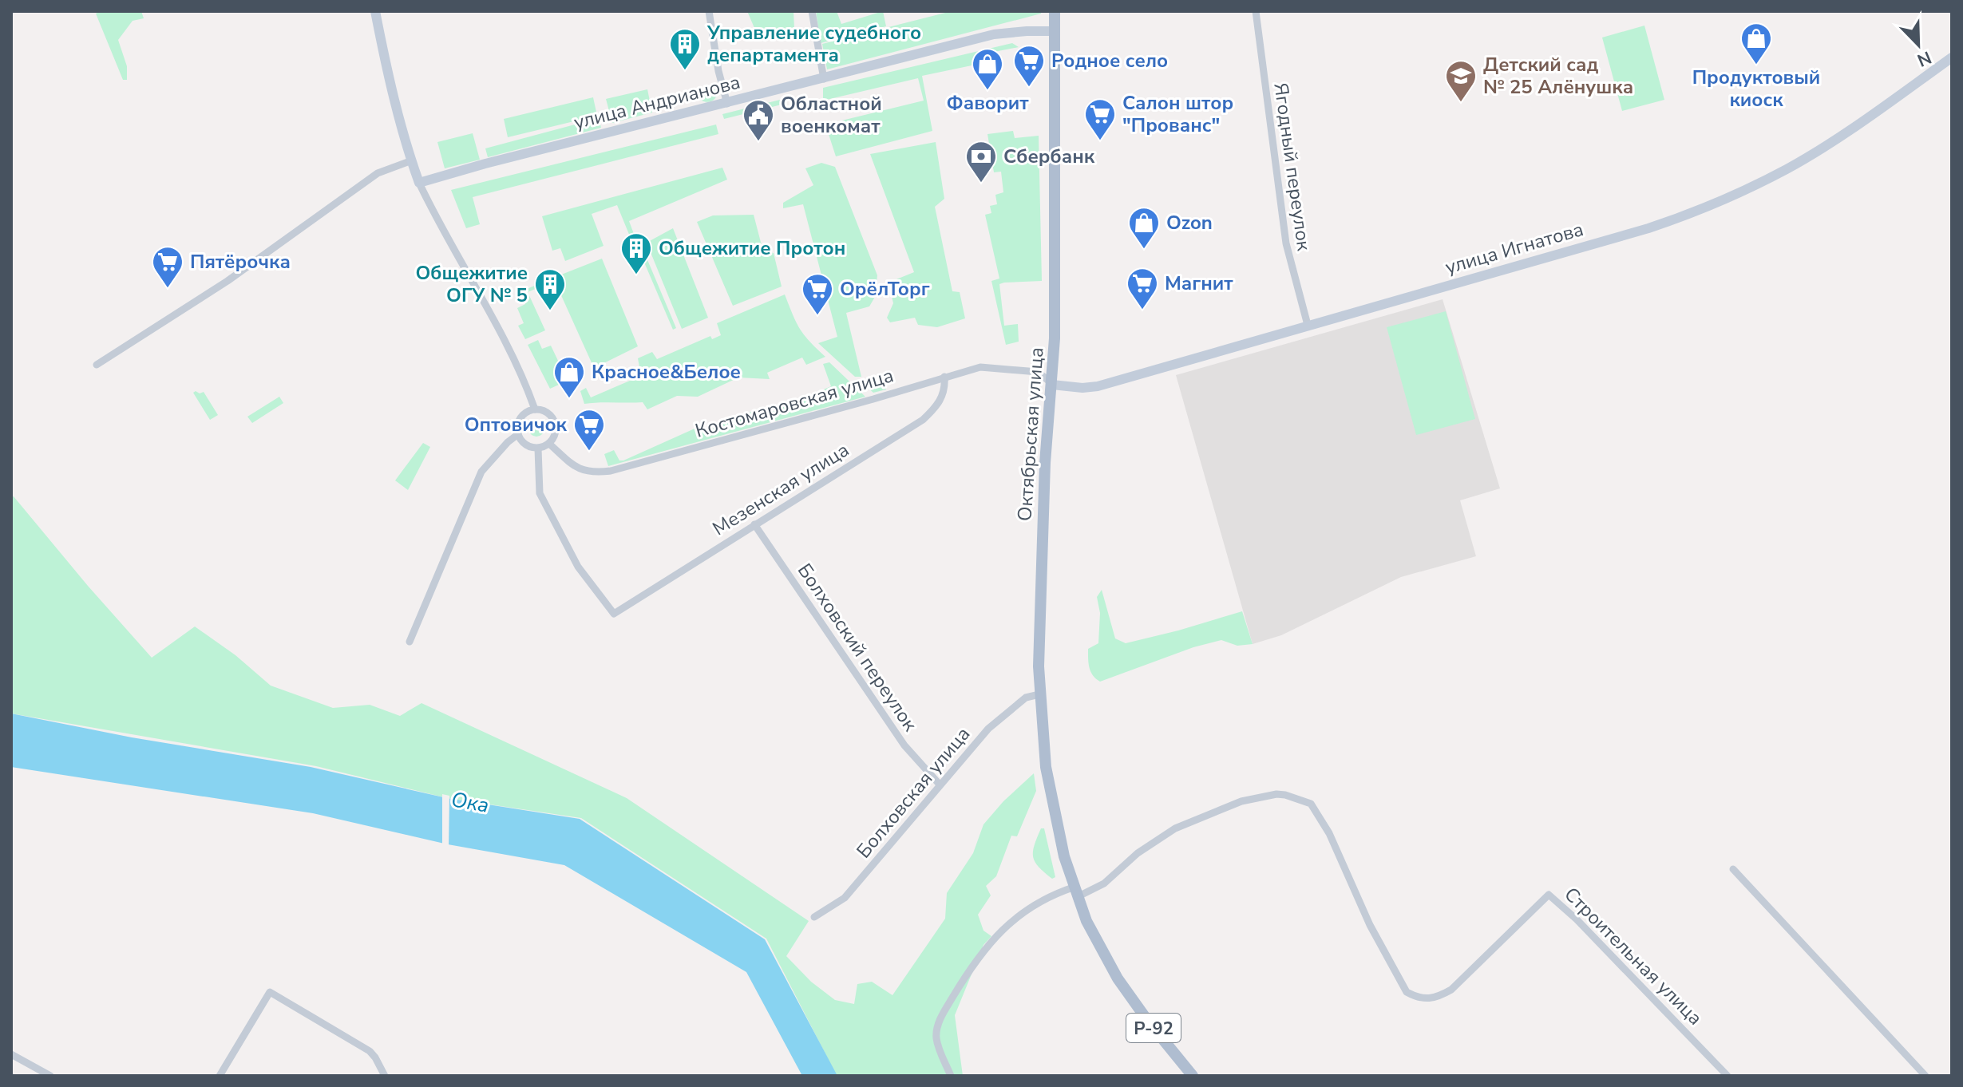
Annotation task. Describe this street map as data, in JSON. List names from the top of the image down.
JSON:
{
  "streets": {
    "main road": [
      "улица Андрианова",
      "улица Игнатова",
      "Октябрьская улица",
      "Р-92"
    ],
    "street": [
      "Ягодный переулок",
      "Костомаровская улица",
      "Мезенская улица",
      "Болховский переулок",
      "Болховская улица",
      "Строительная улица"
    ]
  },
  "crossings": [
    ["улица Андрианова", "Октябрьская улица"],
    ["Ягодный переулок", "улица Игнатова"],
    ["улица Игнатова", "Костомаровская улица"],
    ["улица Игнатова", "Октябрьская улица"],
    ["Костомаровская улица", "Октябрьская улица"],
    ["Костомаровская улица", "Мезенская улица"],
    ["Октябрьская улица", "Болховская улица"],
    ["Октябрьская улица", "Строительная улица"],
    ["Октябрьская улица", "Р-92"],
    ["Мезенская улица", "Болховский переулок"],
    ["Болховский переулок", "Болховская улица"],
    ["Строительная улица", "Р-92"]
  ],
  "water": ["Ока"],
  "places": {
    "shop": [
      "Продуктовый киоск",
      "Фаворит",
      "Ozon",
      "Красное&Белое"
    ],
    "building": ["Управление судебного департамента", "Общежитие Протон", "Общежитие ОГУ № 5"],
    "supermarket": [
      "Родное село",
      "Салон штор \"Прованс\"",
      "Пятёрочка",
      "Магнит",
      "ОрёлТорг",
      "Оптовичок"
    ],
    "school or university": ["Детский сад № 25 Алёнушка"],
    "public building": ["Областной военкомат"],
    "bank": ["Сбербанк"]
  },
  "north": "bottom right"
}
